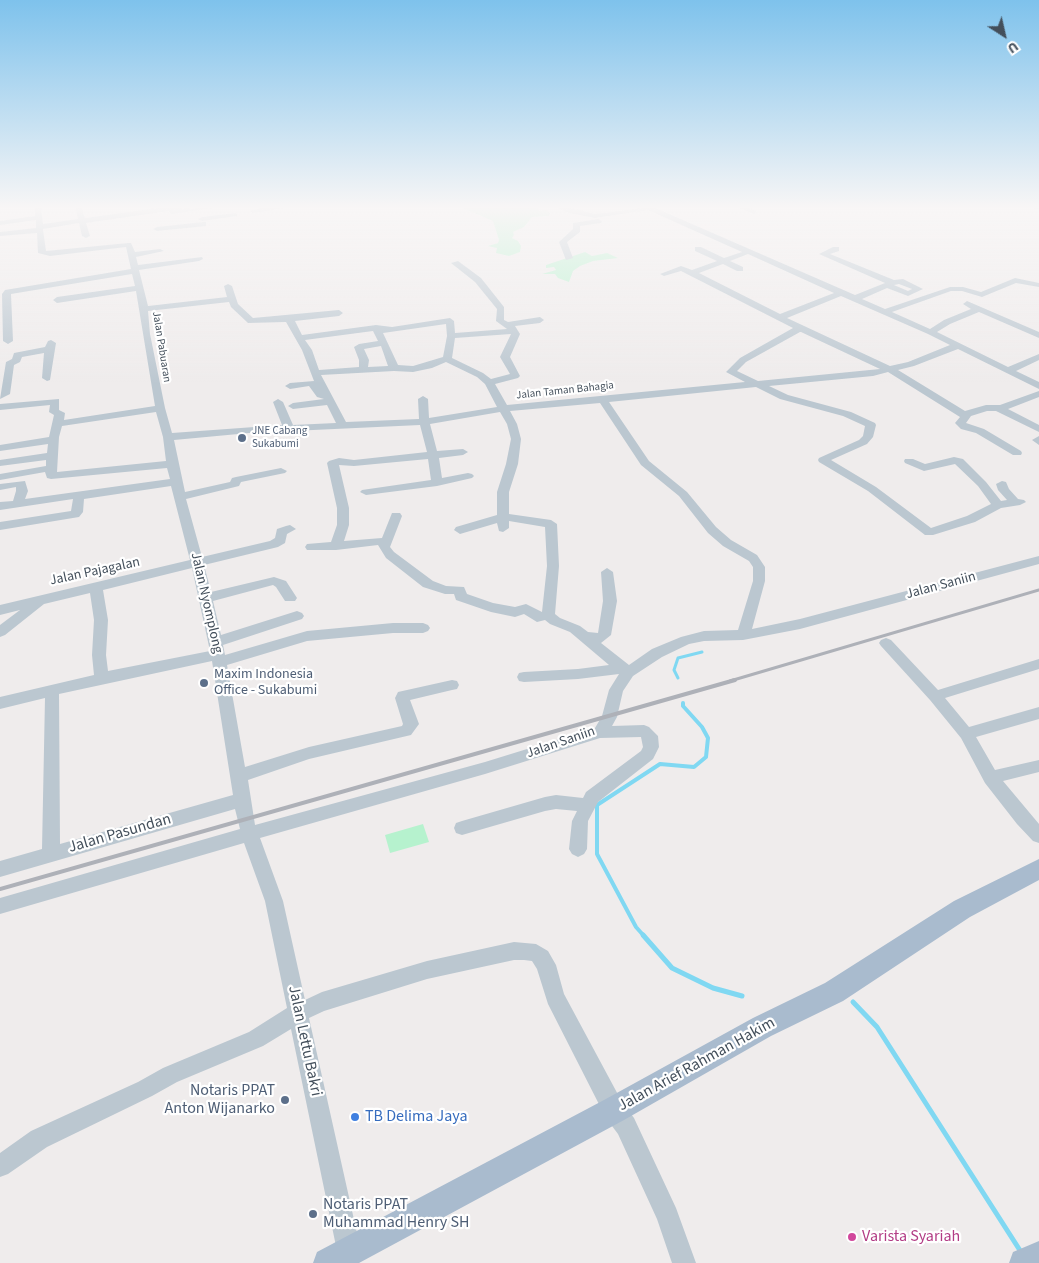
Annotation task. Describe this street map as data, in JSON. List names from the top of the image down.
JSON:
{
  "streets": {
    "main road": ["Jalan Arief Rahman Hakim"],
    "street": [
      "Jalan Pabuaran",
      "Jalan Taman Bahagia",
      "Jalan Pajagalan",
      "Jalan Saniin",
      "Jalan Nyomplong",
      "Jalan Pasundan",
      "Jalan Lettu Bakri"
    ]
  },
  "crossings": [
    ["Jalan Pabuaran", "Jalan Taman Bahagia"],
    ["Jalan Pabuaran", "Jalan Nyomplong"],
    ["Jalan Taman Bahagia", "Jalan Nyomplong"],
    ["Jalan Pajagalan", "Jalan Nyomplong"],
    ["Jalan Saniin", "Jalan Lettu Bakri"],
    ["Jalan Nyomplong", "Jalan Pasundan"],
    ["Jalan Nyomplong", "Jalan Lettu Bakri"],
    ["Jalan Pasundan", "Jalan Lettu Bakri"],
    ["Jalan Lettu Bakri", "Jalan Arief Rahman Hakim"]
  ],
  "places": [
    "JNE Cabang Sukabumi",
    "Maxim Indonesia Office - Sukabumi",
    "Notaris PPAT Anton Wijanarko",
    "TB Delima Jaya",
    "Notaris PPAT Muhammad Henry SH",
    "Varista Syariah"
  ],
  "north": "bottom right"
}
